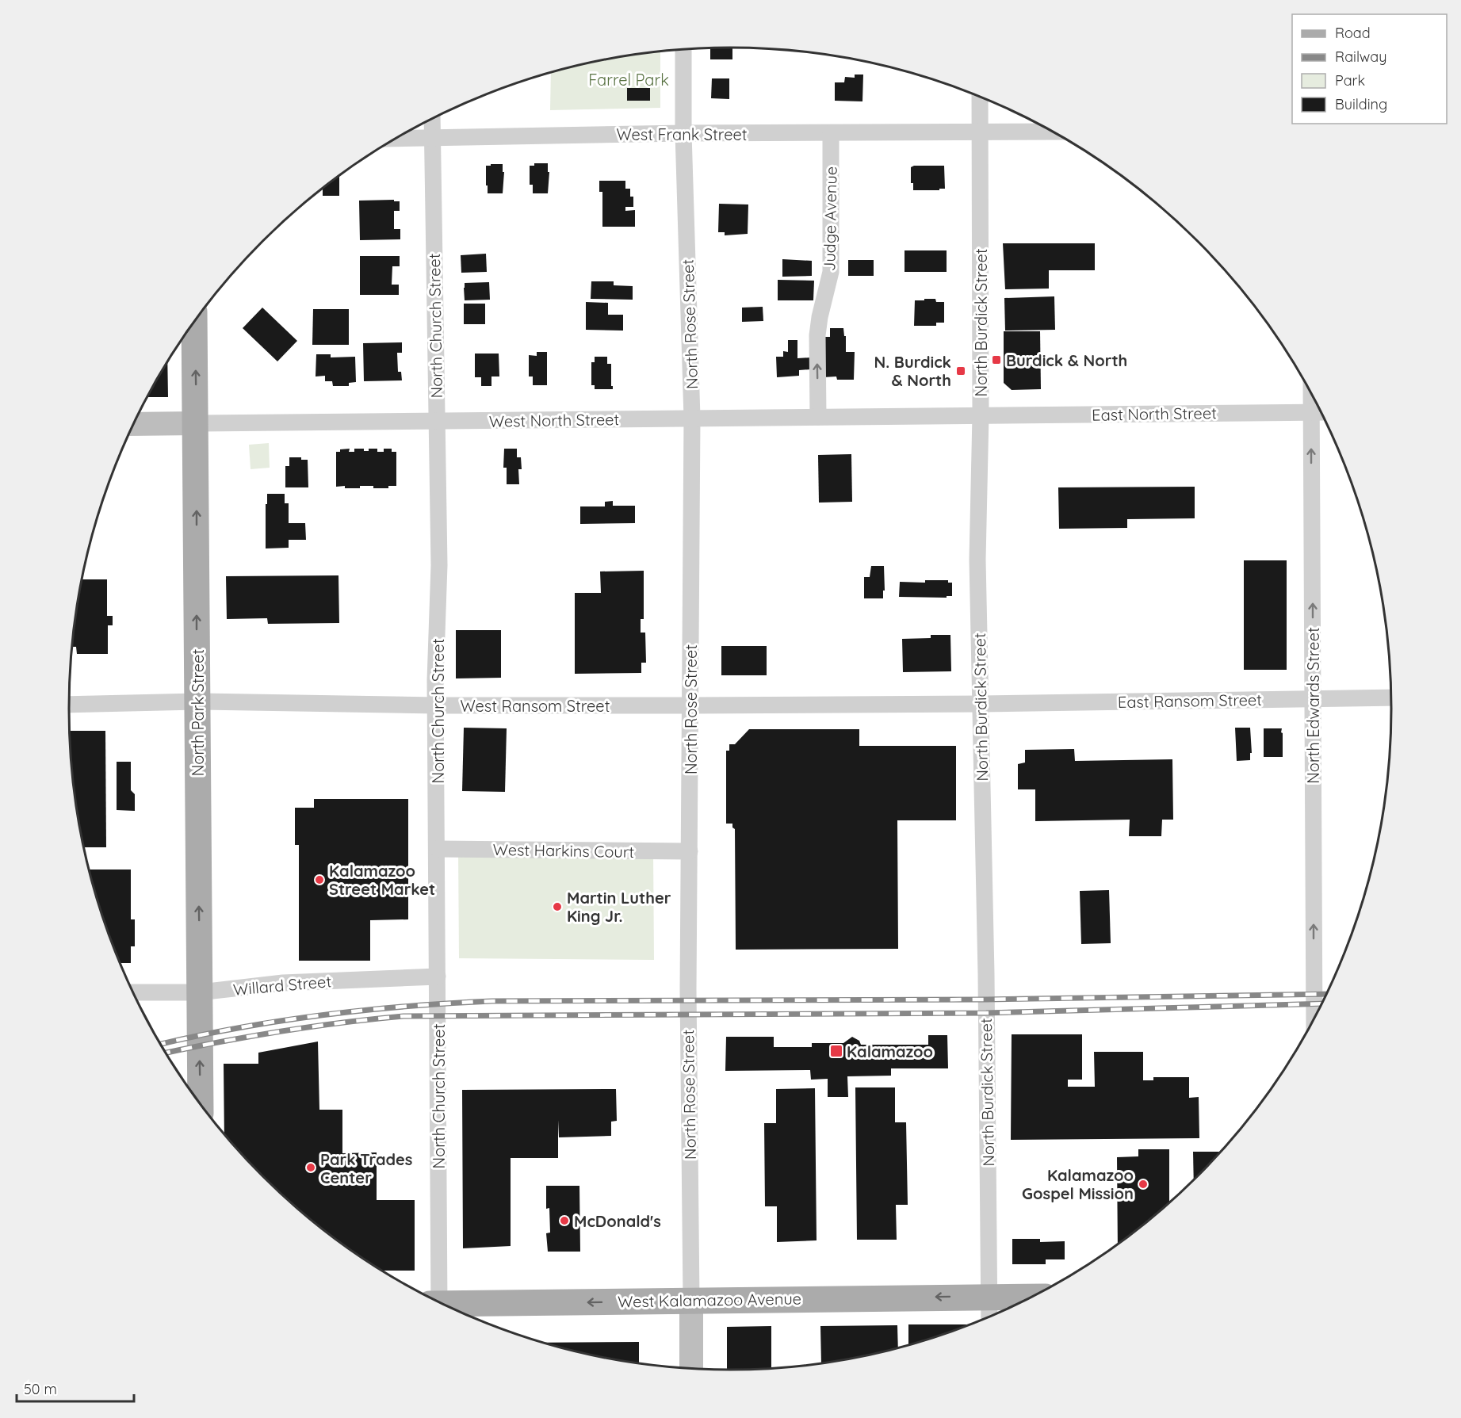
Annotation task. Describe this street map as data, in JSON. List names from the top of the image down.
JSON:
{
  "streets": {
    "main road": ["North Park Street", "West Kalamazoo Avenue"],
    "street": [
      "West Frank Street",
      "Judge Avenue",
      "North Burdick Street",
      "North Rose Street",
      "North Church Street",
      "East North Street",
      "West North Street",
      "East Ransom Street",
      "West Ransom Street",
      "North Edwards Street",
      "West Harkins Court",
      "Willard Street"
    ]
  },
  "crossings": [
    ["West Frank Street", "Judge Avenue"],
    ["West Frank Street", "North Burdick Street"],
    ["West Frank Street", "North Rose Street"],
    ["West Frank Street", "North Church Street"],
    ["Judge Avenue", "West North Street"],
    ["North Burdick Street", "East North Street"],
    ["North Burdick Street", "West North Street"],
    ["North Burdick Street", "East Ransom Street"],
    ["North Burdick Street", "West Ransom Street"],
    ["North Burdick Street", "West Kalamazoo Avenue"],
    ["North Rose Street", "West North Street"],
    ["North Rose Street", "West Ransom Street"],
    ["North Rose Street", "West Harkins Court"],
    ["North Rose Street", "West Kalamazoo Avenue"],
    ["North Church Street", "West North Street"],
    ["North Church Street", "West Ransom Street"],
    ["North Church Street", "West Harkins Court"],
    ["North Church Street", "Willard Street"],
    ["East North Street", "West North Street"],
    ["East North Street", "North Edwards Street"],
    ["West North Street", "North Park Street"],
    ["East Ransom Street", "West Ransom Street"],
    ["East Ransom Street", "North Edwards Street"],
    ["West Ransom Street", "North Park Street"],
    ["North Park Street", "Willard Street"]
  ],
  "one_way": [
    "Judge Avenue",
    "North Edwards Street",
    "North Park Street",
    "West Kalamazoo Avenue"
  ],
  "parks": ["Farrel Park"],
  "places": {
    "transit": ["Burdick & North", "N. Burdick & North", "Kalamazoo"],
    "other": [
      "Kalamazoo Street Market",
      "Martin Luther King Jr.",
      "Park Trades Center",
      "Kalamazoo Gospel Mission",
      "McDonald's"
    ]
  },
  "legend": [
    "Road",
    "Railway",
    "Park",
    "Building"
  ],
  "scale_bar": "50 m"
}
